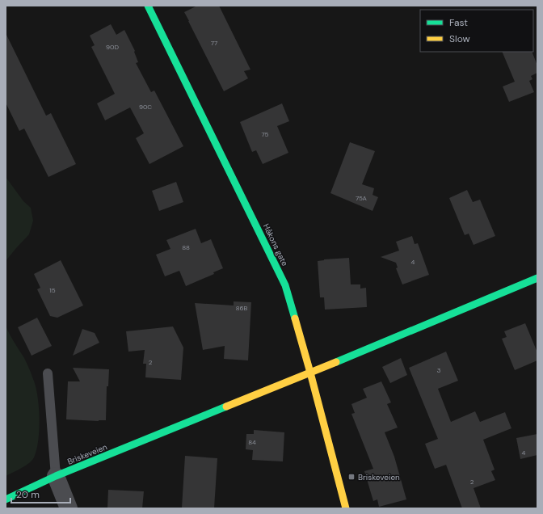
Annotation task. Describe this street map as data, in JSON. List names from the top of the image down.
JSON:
{
  "streets": {
    "street": ["Håkons gate", "Briskeveien"]
  },
  "crossings": [
    ["Håkons gate", "Briskeveien"]
  ],
  "places": {
    "transit": ["Briskeveien"]
  },
  "house_numbers": [
    "77",
    "90D",
    "90C",
    "75",
    "75A",
    "88",
    "4",
    "15",
    "86B",
    "2",
    "3",
    "84",
    "4",
    "2"
  ],
  "legend": ["Fast", "Slow"],
  "scale_bar": "20 m"
}
